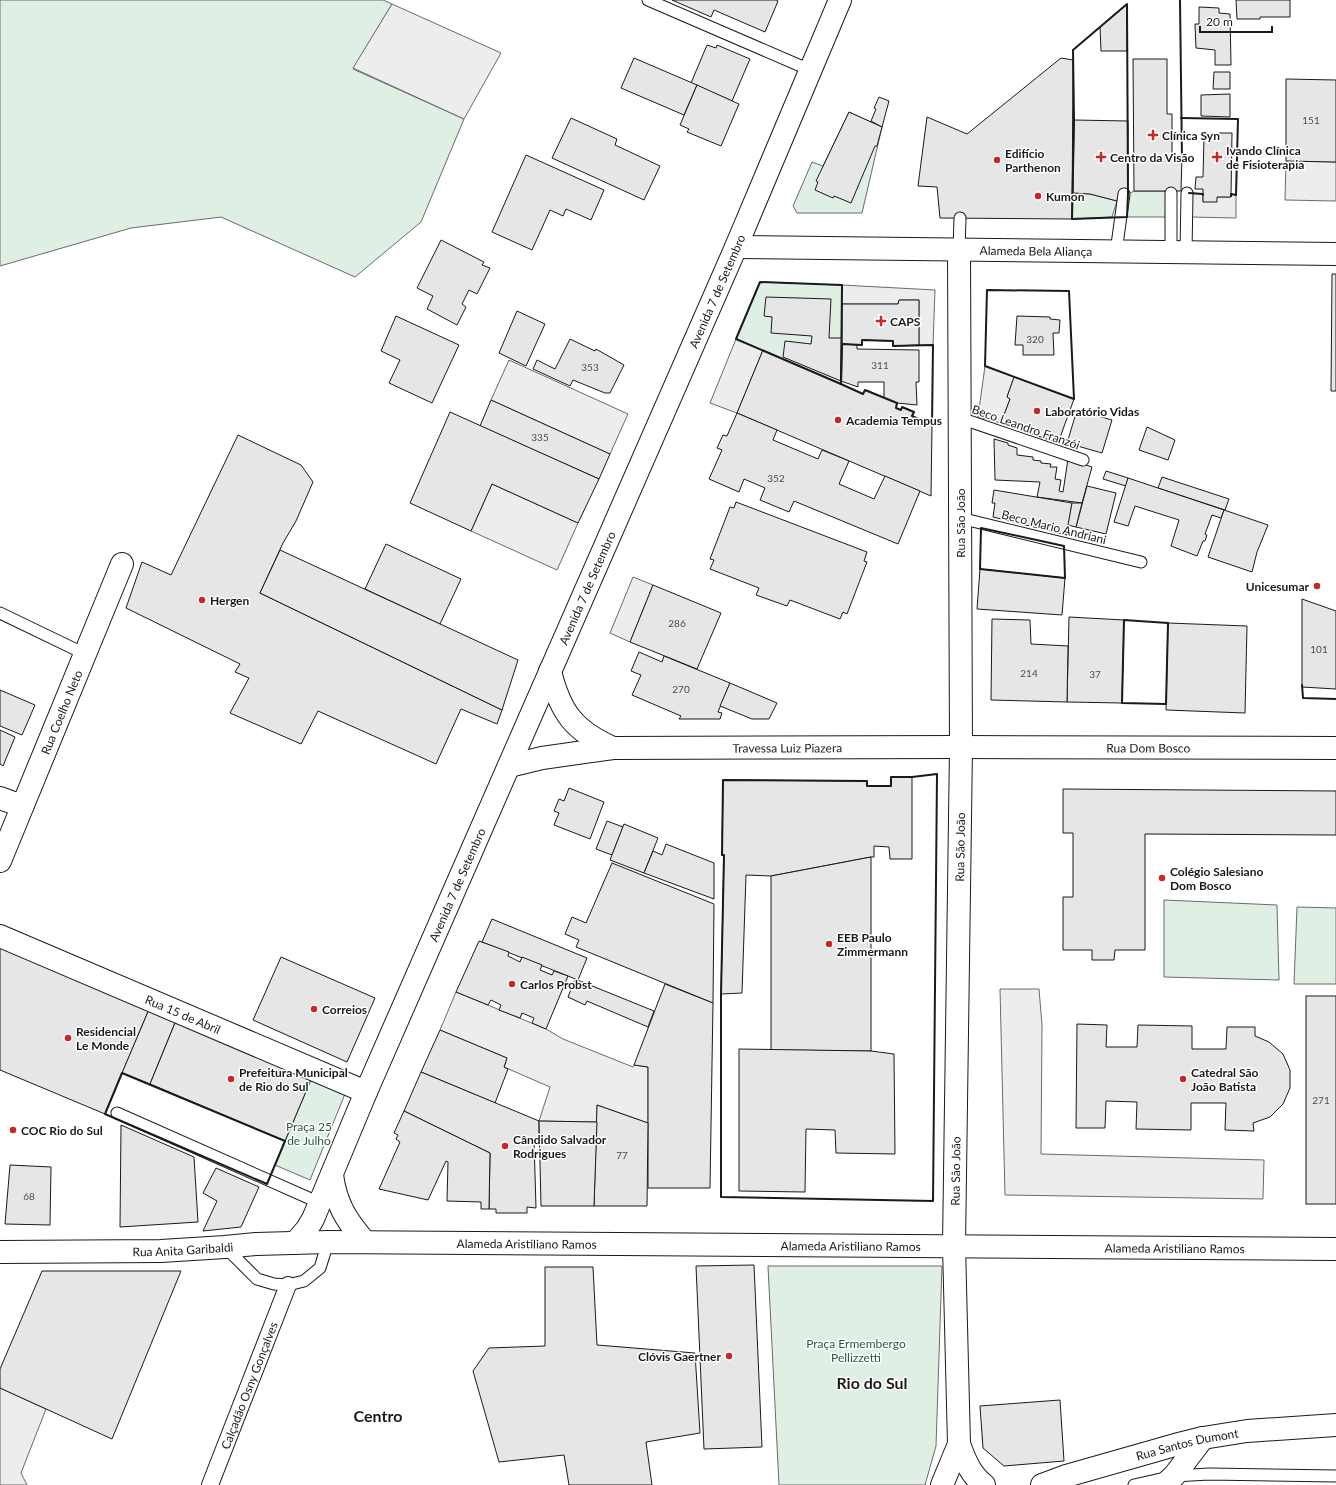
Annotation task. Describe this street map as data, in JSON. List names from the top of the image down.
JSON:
{
  "streets": {
    "street": [
      "Alameda Bela Aliança",
      "Avenida 7 de Setembro",
      "Rua São João",
      "Rua Coelho Neto",
      "Travessa Luiz Piazera",
      "Rua Dom Bosco",
      "Rua 15 de Abril",
      "Alameda Aristiliano Ramos",
      "Rua Anita Garibaldi",
      "Calçadão Osny Gonçalves",
      "Rua Santos Dumont"
    ],
    "lane": ["Beco Leandro Franzói", "Beco Mario Andriani"]
  },
  "crossings": [
    ["Alameda Bela Aliança", "Avenida 7 de Setembro"],
    ["Alameda Bela Aliança", "Rua São João"],
    ["Avenida 7 de Setembro", "Travessa Luiz Piazera"],
    ["Avenida 7 de Setembro", "Rua 15 de Abril"],
    ["Avenida 7 de Setembro", "Rua Anita Garibaldi"],
    ["Beco Leandro Franzói", "Rua São João"],
    ["Rua São João", "Beco Mario Andriani"],
    ["Rua São João", "Travessa Luiz Piazera"],
    ["Rua São João", "Rua Dom Bosco"],
    ["Rua São João", "Alameda Aristiliano Ramos"],
    ["Travessa Luiz Piazera", "Rua Dom Bosco"],
    ["Alameda Aristiliano Ramos", "Rua Anita Garibaldi"]
  ],
  "districts": ["Rio do Sul", "Centro"],
  "parks": ["Praça 25 de Julho", "Praça Ermembergo Pellizzetti"],
  "places": {
    "health": [
      "Clínica Syn",
      "Centro da Visão",
      "Ivando Clínica de Fisioterapia",
      "CAPS"
    ],
    "other": [
      "Edifício Parthenon",
      "Kumon",
      "Laboratório Vidas",
      "Academia Tempus",
      "Unicesumar",
      "Hergen",
      "Colégio Salesiano Dom Bosco",
      "EEB Paulo Zimmermann",
      "Carlos Probst",
      "Correios",
      "Residencial Le Monde",
      "Prefeitura Municipal de Rio do Sul",
      "Catedral São João Batista",
      "COC Rio do Sul",
      "Cândido Salvador Rodrigues",
      "Clóvis Gaertner"
    ]
  },
  "house_numbers": [
    "151",
    "320",
    "311",
    "353",
    "335",
    "352",
    "286",
    "101",
    "214",
    "37",
    "270",
    "271",
    "77",
    "68"
  ],
  "scale_bar": "20 m"
}
